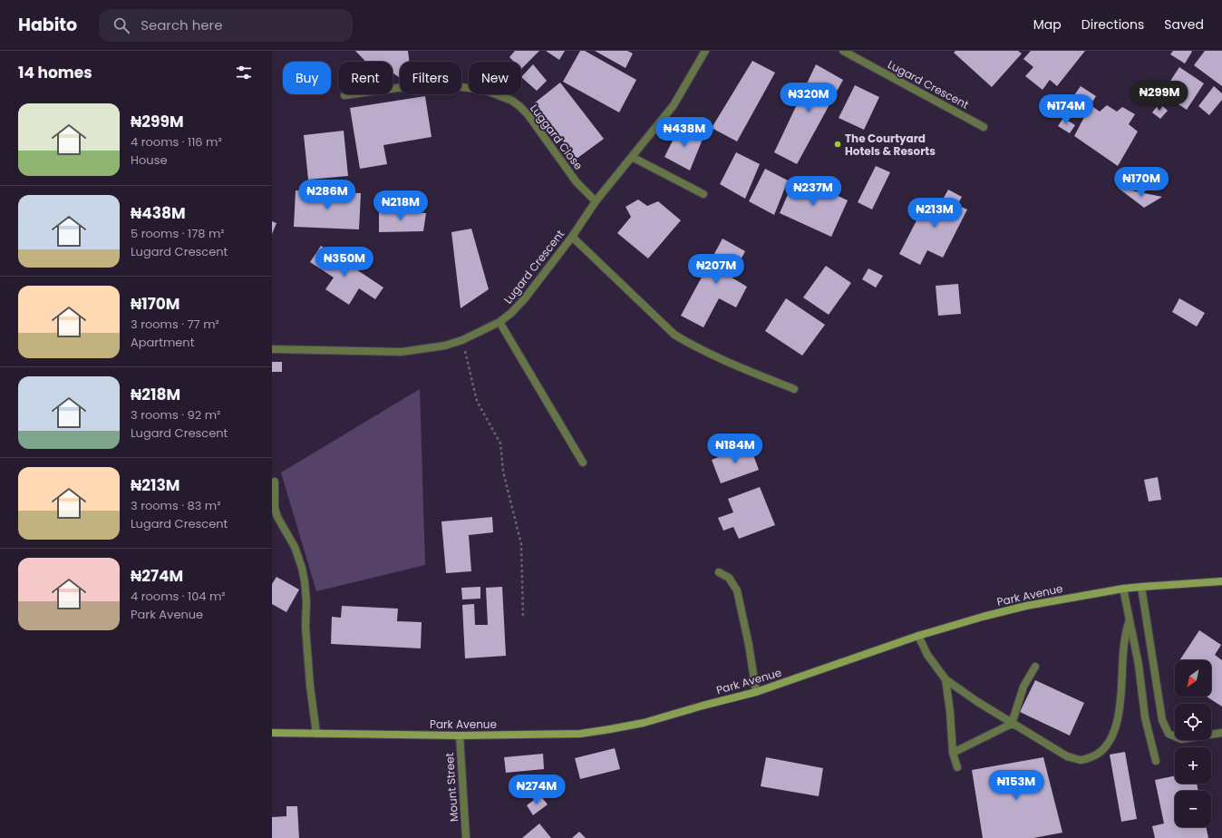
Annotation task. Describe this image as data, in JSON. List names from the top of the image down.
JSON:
{
  "streets": {
    "street": [
      "Lugard Crescent",
      "Luggard Close",
      "Park Avenue",
      "Mount Street"
    ]
  },
  "crossings": [
    ["Lugard Crescent", "Luggard Close"],
    ["Park Avenue", "Mount Street"]
  ],
  "places": ["The Courtyard Hotels & Resorts"],
  "north": "bottom left",
  "page": {
    "header": "Habito",
    "search": "Search here",
    "nav": ["Map", "Directions", "Saved"],
    "heading": "14 homes",
    "chip": [
      "Buy",
      "Rent",
      "Filters",
      "New"
    ],
    "price": [
      "₦299M",
      "₦320M",
      "₦174M",
      "₦438M",
      "₦170M",
      "₦237M",
      "₦286M",
      "₦218M",
      "₦213M",
      "₦350M",
      "₦207M",
      "₦184M",
      "₦153M",
      "₦274M"
    ],
    "list": [
      {
        "name": "₦299M",
        "note": "4 rooms · 116 m² · House"
      },
      {
        "name": "₦438M",
        "note": "5 rooms · 178 m² · Lugard Crescent"
      },
      {
        "name": "₦170M",
        "note": "3 rooms · 77 m² · Apartment"
      },
      {
        "name": "₦218M",
        "note": "3 rooms · 92 m² · Lugard Crescent"
      },
      {
        "name": "₦213M",
        "note": "3 rooms · 83 m² · Lugard Crescent"
      },
      {
        "name": "₦274M",
        "note": "4 rooms · 104 m² · Park Avenue"
      }
    ],
    "map_buttons": ["+", "−"]
  }
}
